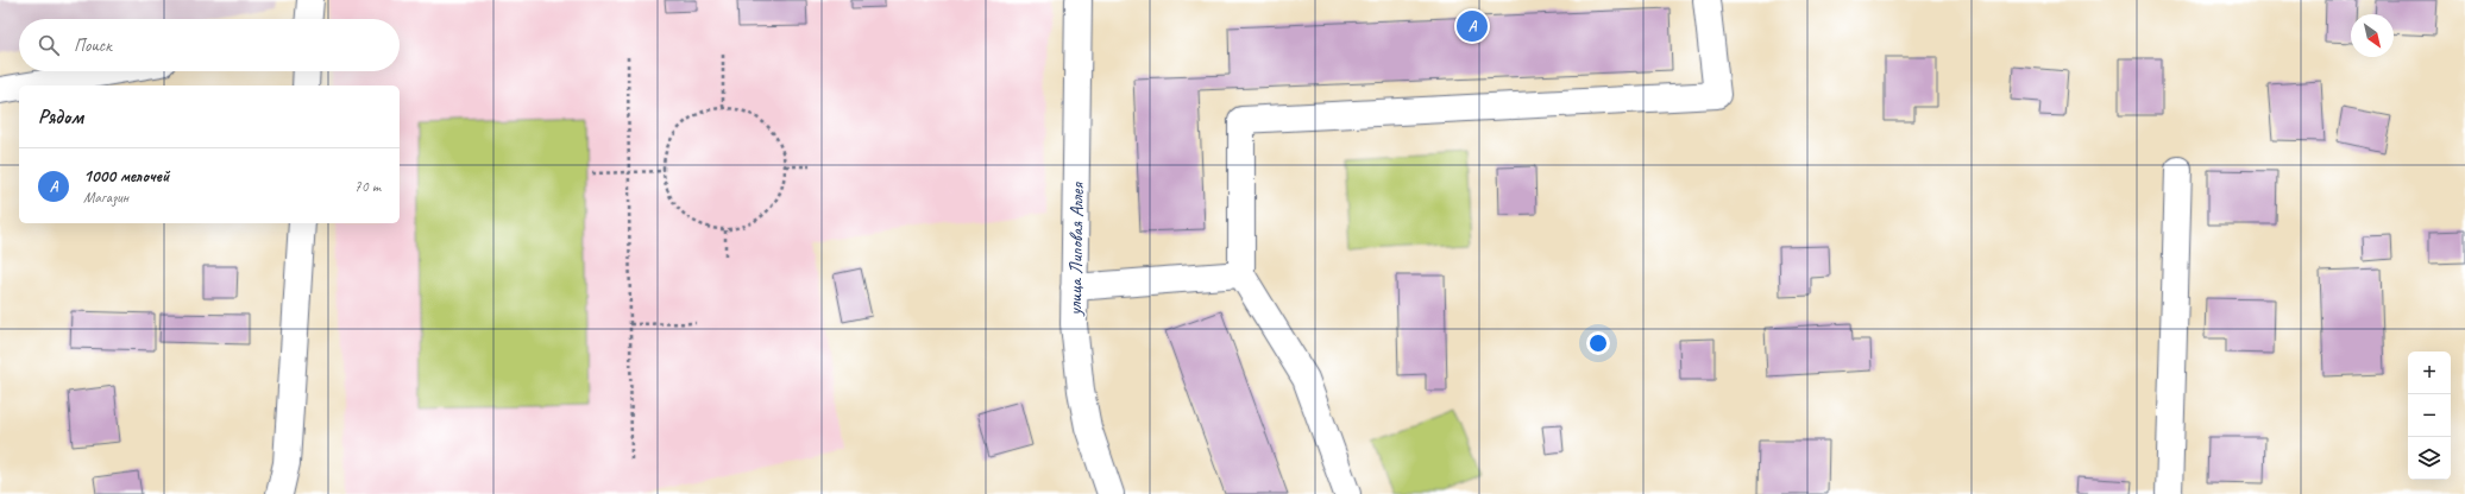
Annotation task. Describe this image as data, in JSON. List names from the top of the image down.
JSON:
{
  "streets": {
    "street": ["улица Липовая Аллея"]
  },
  "north": "bottom right",
  "page": {
    "pins": "A",
    "search": "Поиск",
    "heading": "Рядом",
    "list": [
      {
        "mark": "A",
        "name": "1000 мелочей",
        "note": "Магазин",
        "value": "70 m"
      }
    ],
    "map_buttons": ["+", "−"]
  }
}
